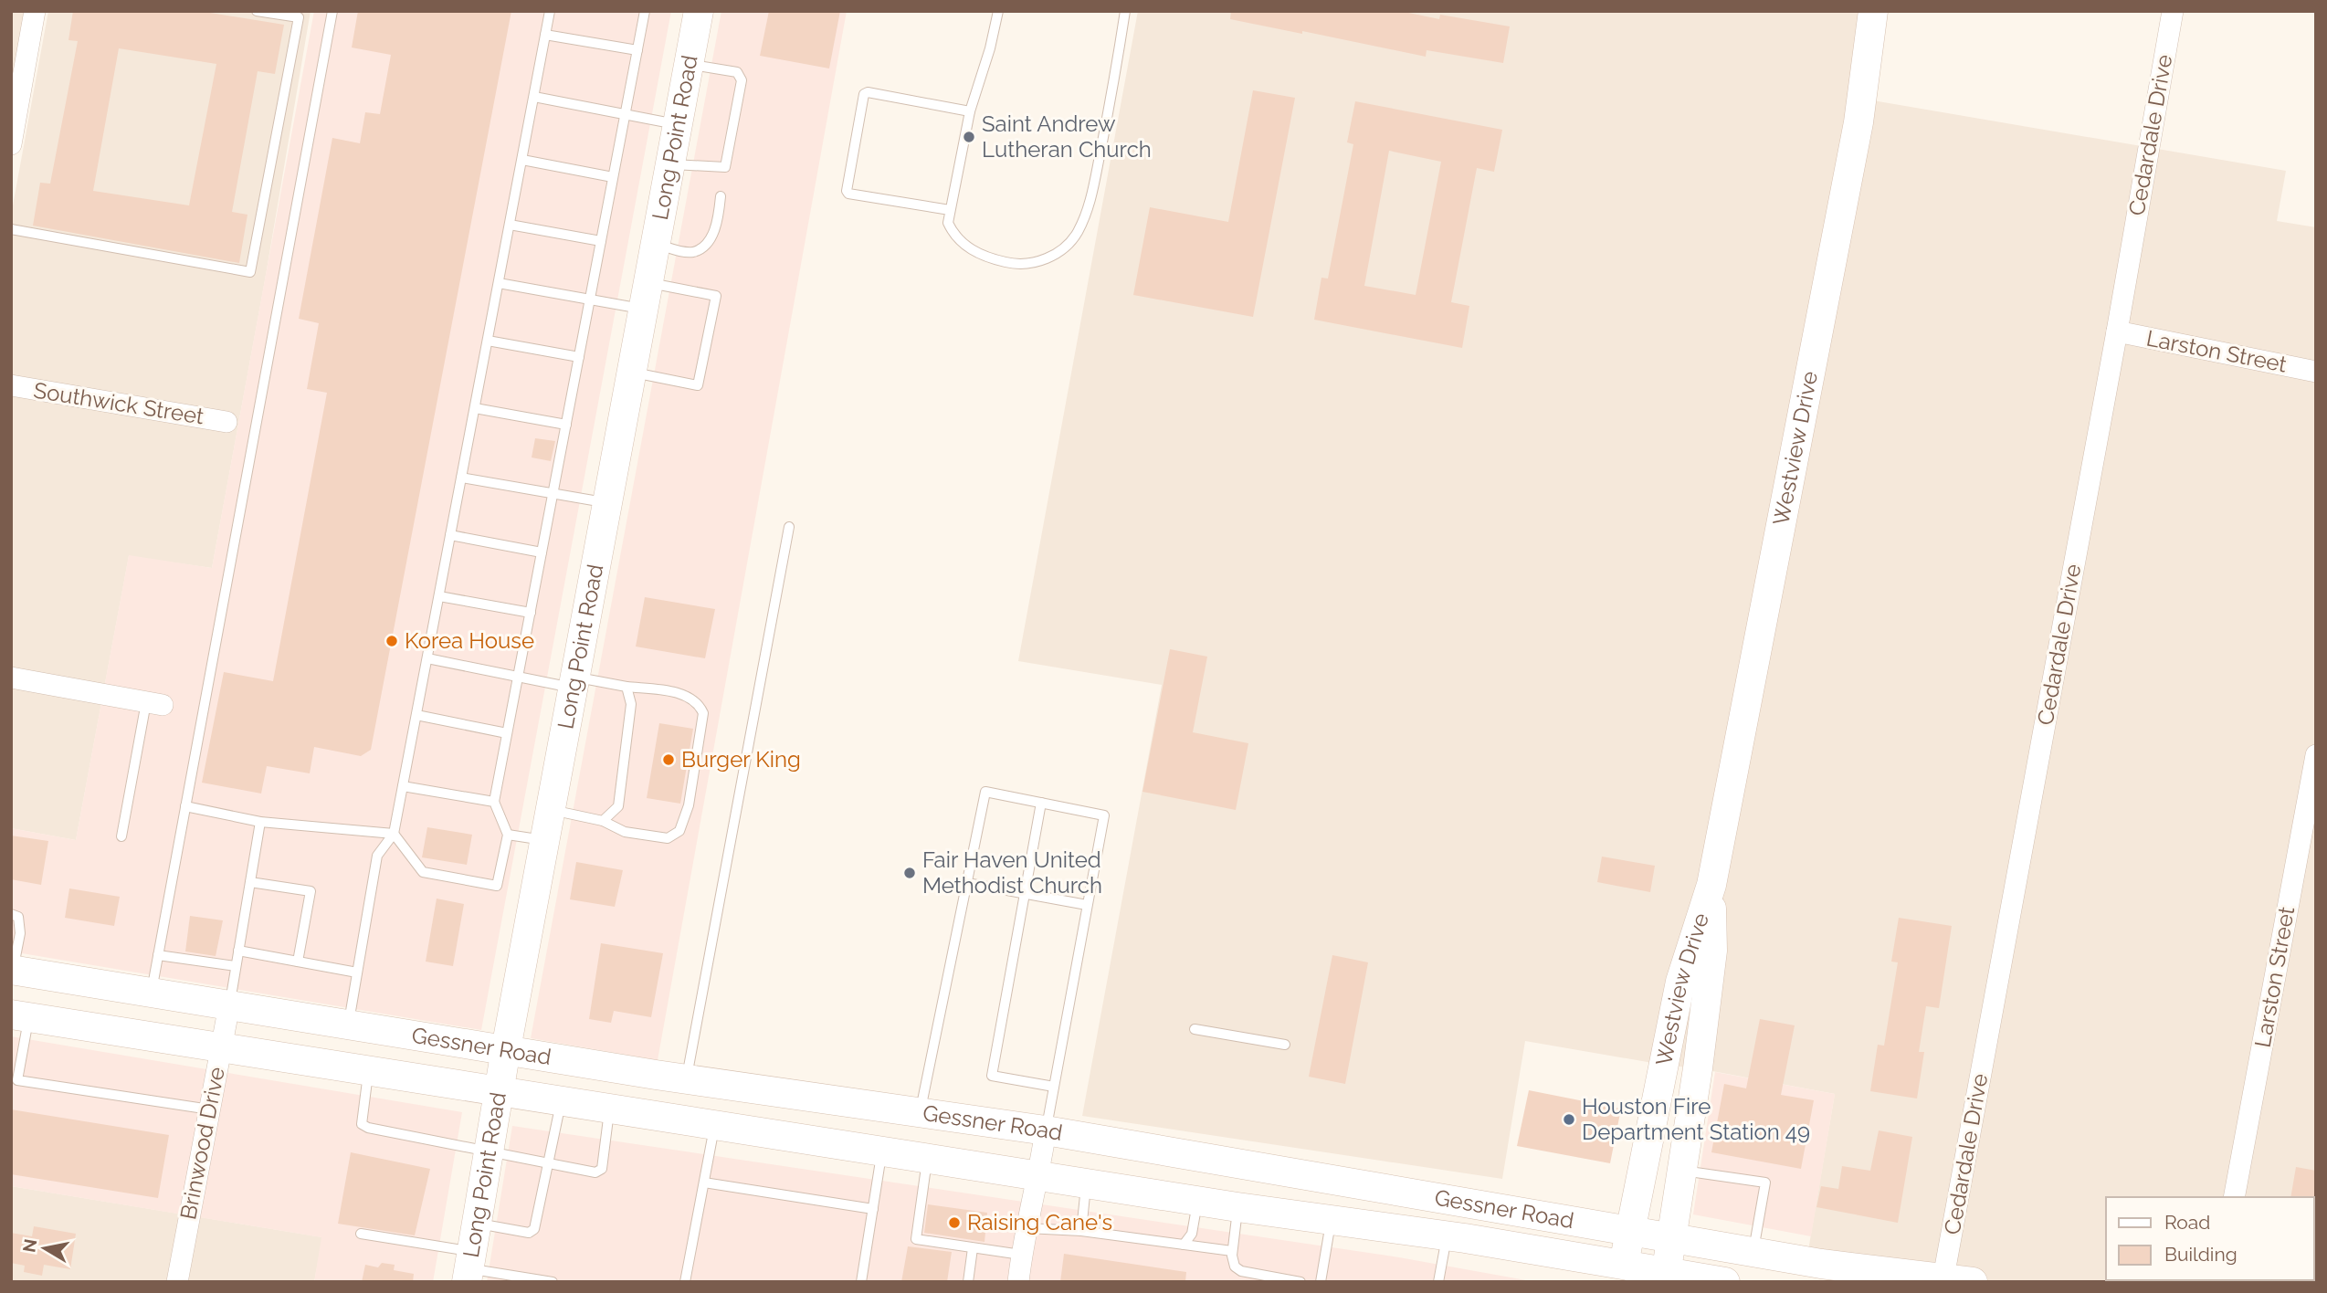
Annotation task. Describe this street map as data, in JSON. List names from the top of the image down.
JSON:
{
  "streets": {
    "main road": ["Long Point Road", "Westview Drive", "Gessner Road"],
    "street": [
      "Cedardale Drive",
      "Larston Street",
      "Southwick Street",
      "Brinwood Drive"
    ]
  },
  "crossings": [
    ["Cedardale Drive", "Larston Street"],
    ["Cedardale Drive", "Gessner Road"],
    ["Long Point Road", "Gessner Road"],
    ["Westview Drive", "Gessner Road"],
    ["Gessner Road", "Brinwood Drive"]
  ],
  "places": [
    "Saint Andrew Lutheran Church",
    "Korea House",
    "Burger King",
    "Fair Haven United Methodist Church",
    "Houston Fire Department Station 49",
    "Raising Cane's"
  ],
  "legend": ["Road", "Building"],
  "north": "left"
}
